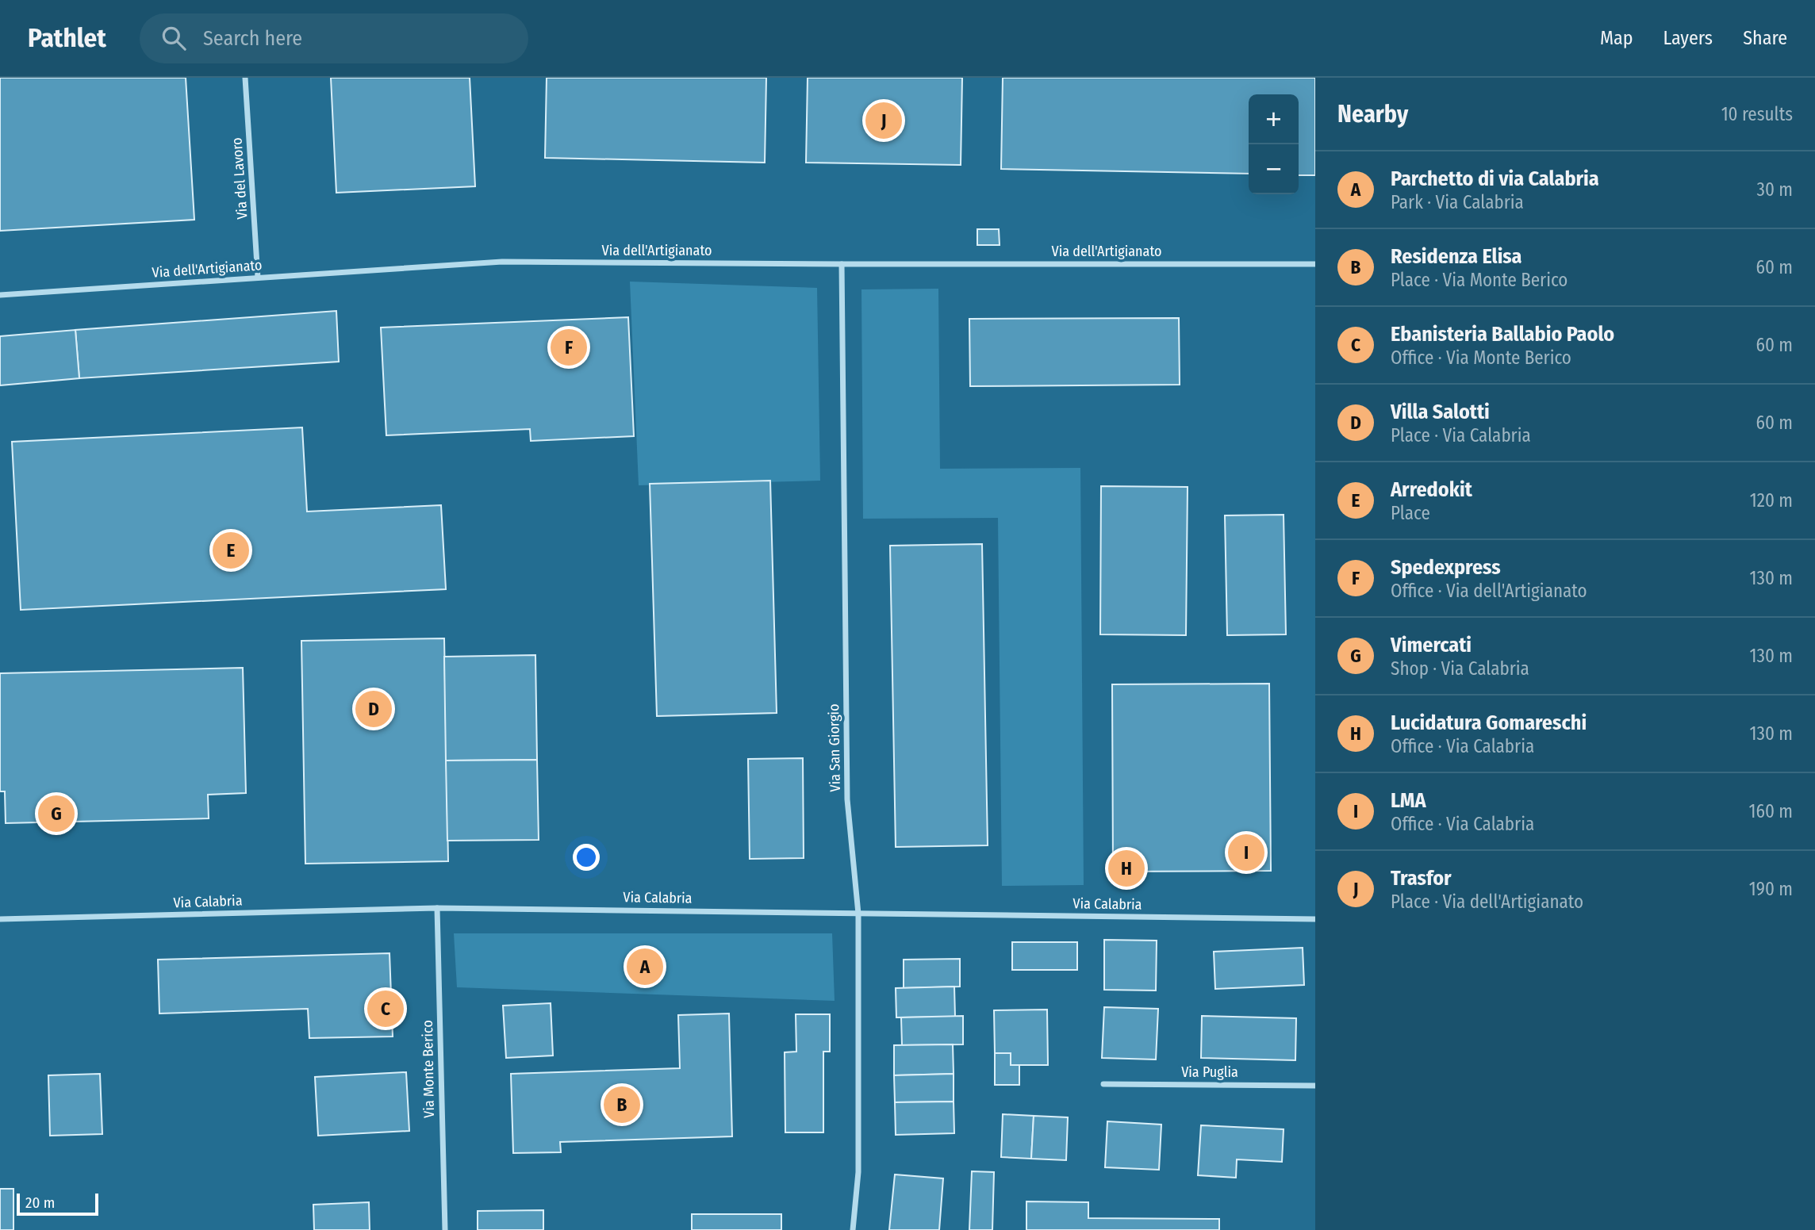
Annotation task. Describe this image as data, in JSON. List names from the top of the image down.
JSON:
{
  "streets": {
    "street": [
      "Via del Lavoro",
      "Via dell'Artigianato",
      "Via San Giorgio",
      "Via Calabria",
      "Via Monte Berico",
      "Via Puglia"
    ]
  },
  "crossings": [
    ["Via del Lavoro", "Via dell'Artigianato"],
    ["Via dell'Artigianato", "Via San Giorgio"],
    ["Via San Giorgio", "Via Calabria"],
    ["Via Calabria", "Via Monte Berico"]
  ],
  "scale_bar": "20 m",
  "page": {
    "header": "Pathlet",
    "search": "Search here",
    "nav": ["Map", "Layers", "Share"],
    "heading": ["Nearby", "10 results"],
    "map_buttons": ["+", "−"],
    "pins": [
      "J",
      "F",
      "E",
      "D",
      "G",
      "I",
      "H",
      "A",
      "C",
      "B"
    ],
    "list": [
      {
        "mark": "A",
        "name": "Parchetto di via Calabria",
        "note": "Park · Via Calabria",
        "value": "30 m"
      },
      {
        "mark": "B",
        "name": "Residenza Elisa",
        "note": "Place · Via Monte Berico",
        "value": "60 m"
      },
      {
        "mark": "C",
        "name": "Ebanisteria Ballabio Paolo",
        "note": "Office · Via Monte Berico",
        "value": "60 m"
      },
      {
        "mark": "D",
        "name": "Villa Salotti",
        "note": "Place · Via Calabria",
        "value": "60 m"
      },
      {
        "mark": "E",
        "name": "Arredokit",
        "note": "Place",
        "value": "120 m"
      },
      {
        "mark": "F",
        "name": "Spedexpress",
        "note": "Office · Via dell'Artigianato",
        "value": "130 m"
      },
      {
        "mark": "G",
        "name": "Vimercati",
        "note": "Shop · Via Calabria",
        "value": "130 m"
      },
      {
        "mark": "H",
        "name": "Lucidatura Gomareschi",
        "note": "Office · Via Calabria",
        "value": "130 m"
      },
      {
        "mark": "I",
        "name": "LMA",
        "note": "Office · Via Calabria",
        "value": "160 m"
      },
      {
        "mark": "J",
        "name": "Trasfor",
        "note": "Place · Via dell'Artigianato",
        "value": "190 m"
      }
    ],
    "scale": "20 m"
  }
}
